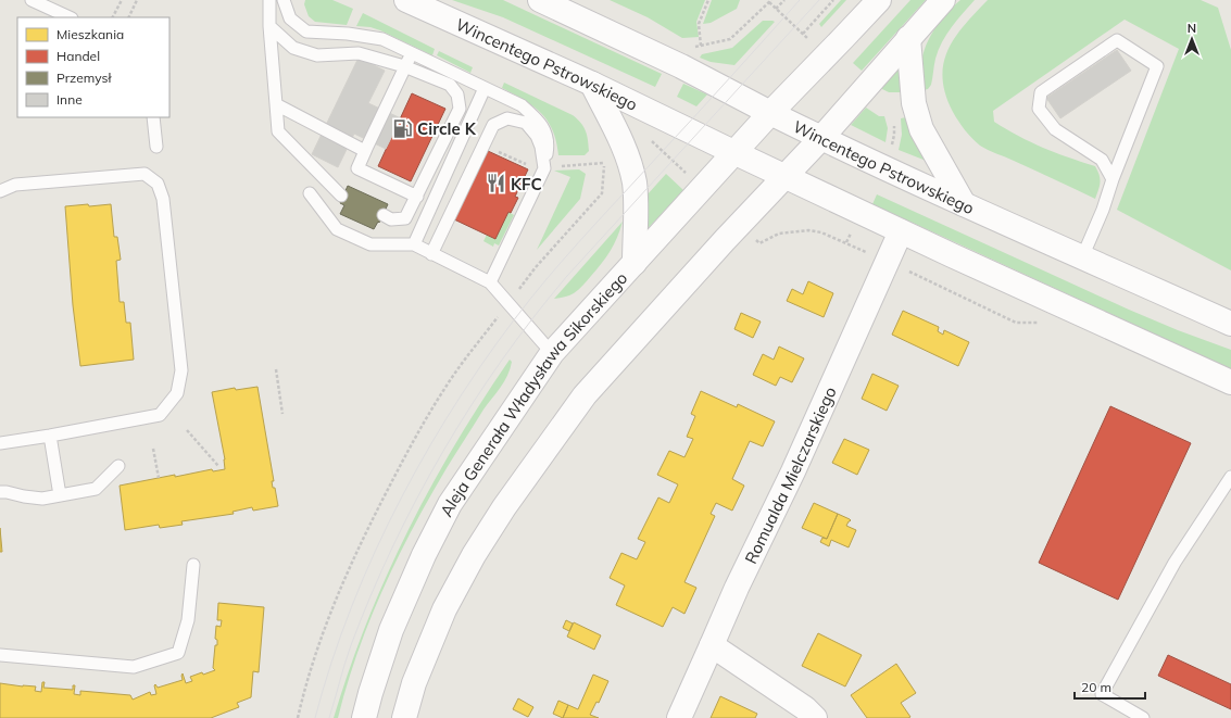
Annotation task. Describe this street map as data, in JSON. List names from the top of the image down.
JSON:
{
  "streets": {
    "main road": ["Wincentego Pstrowskiego", "Aleja Generała Władysława Sikorskiego", "Romualda Mielczarskiego"]
  },
  "crossings": [
    ["Wincentego Pstrowskiego", "Aleja Generała Władysława Sikorskiego"]
  ],
  "places": {
    "fuel station": ["Circle K"],
    "restaurant": ["KFC"]
  },
  "legend": [
    "Mieszkania",
    "Handel",
    "Przemysł",
    "Inne"
  ],
  "scale_bar": "20 m",
  "north": "top"
}
